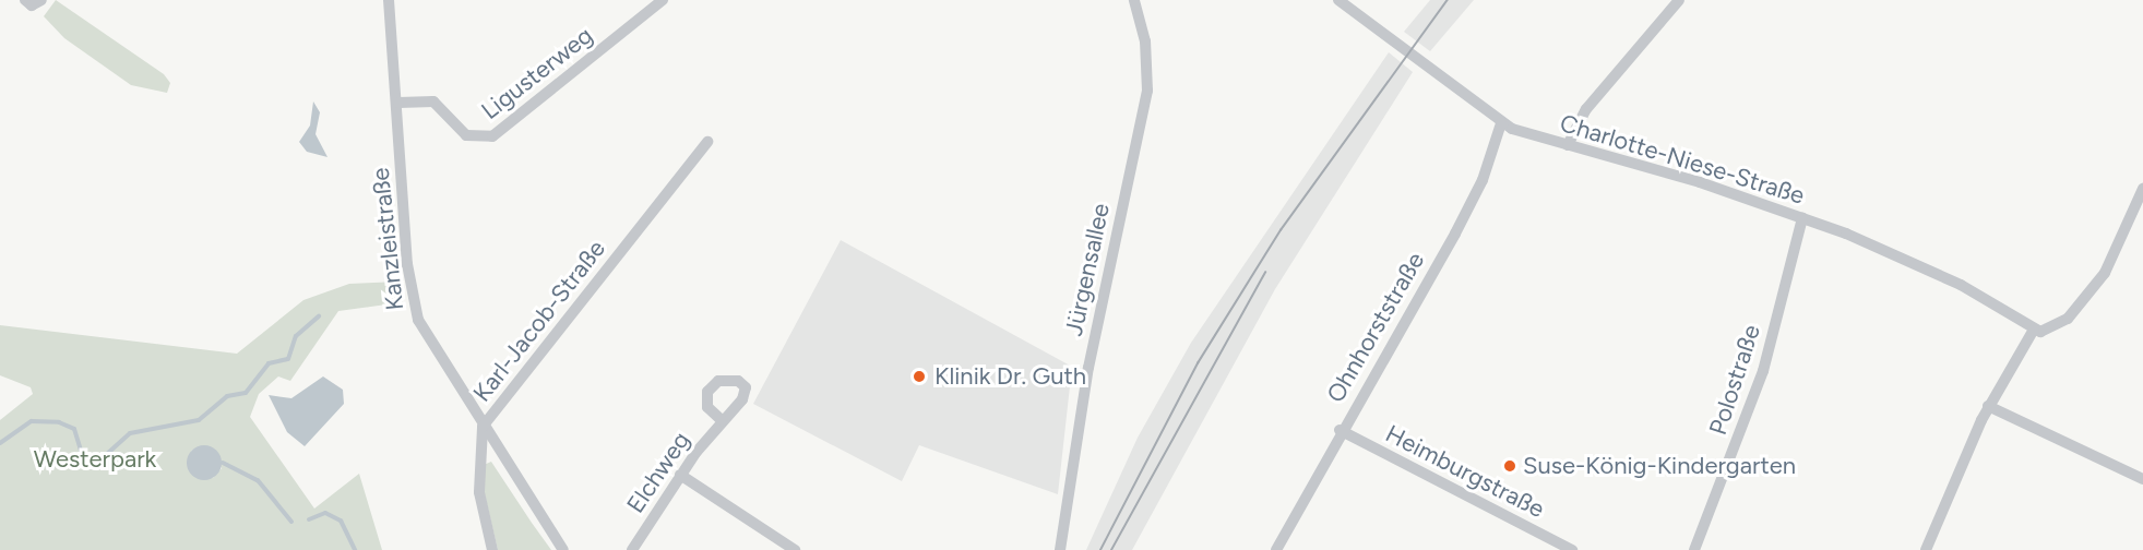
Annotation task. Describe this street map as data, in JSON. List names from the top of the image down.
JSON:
{
  "streets": {
    "street": [
      "Ligusterweg",
      "Charlotte-Niese-Straße",
      "Kanzleistraße",
      "Jürgensallee",
      "Karl-Jacob-Straße",
      "Ohnhorststraße",
      "Polostraße",
      "Heimburgstraße",
      "Elchweg"
    ]
  },
  "crossings": [
    ["Ligusterweg", "Kanzleistraße"],
    ["Charlotte-Niese-Straße", "Ohnhorststraße"],
    ["Charlotte-Niese-Straße", "Polostraße"],
    ["Kanzleistraße", "Karl-Jacob-Straße"],
    ["Ohnhorststraße", "Heimburgstraße"]
  ],
  "parks": ["Westerpark"],
  "places": ["Klinik Dr. Guth", "Suse-König-Kindergarten"]
}
